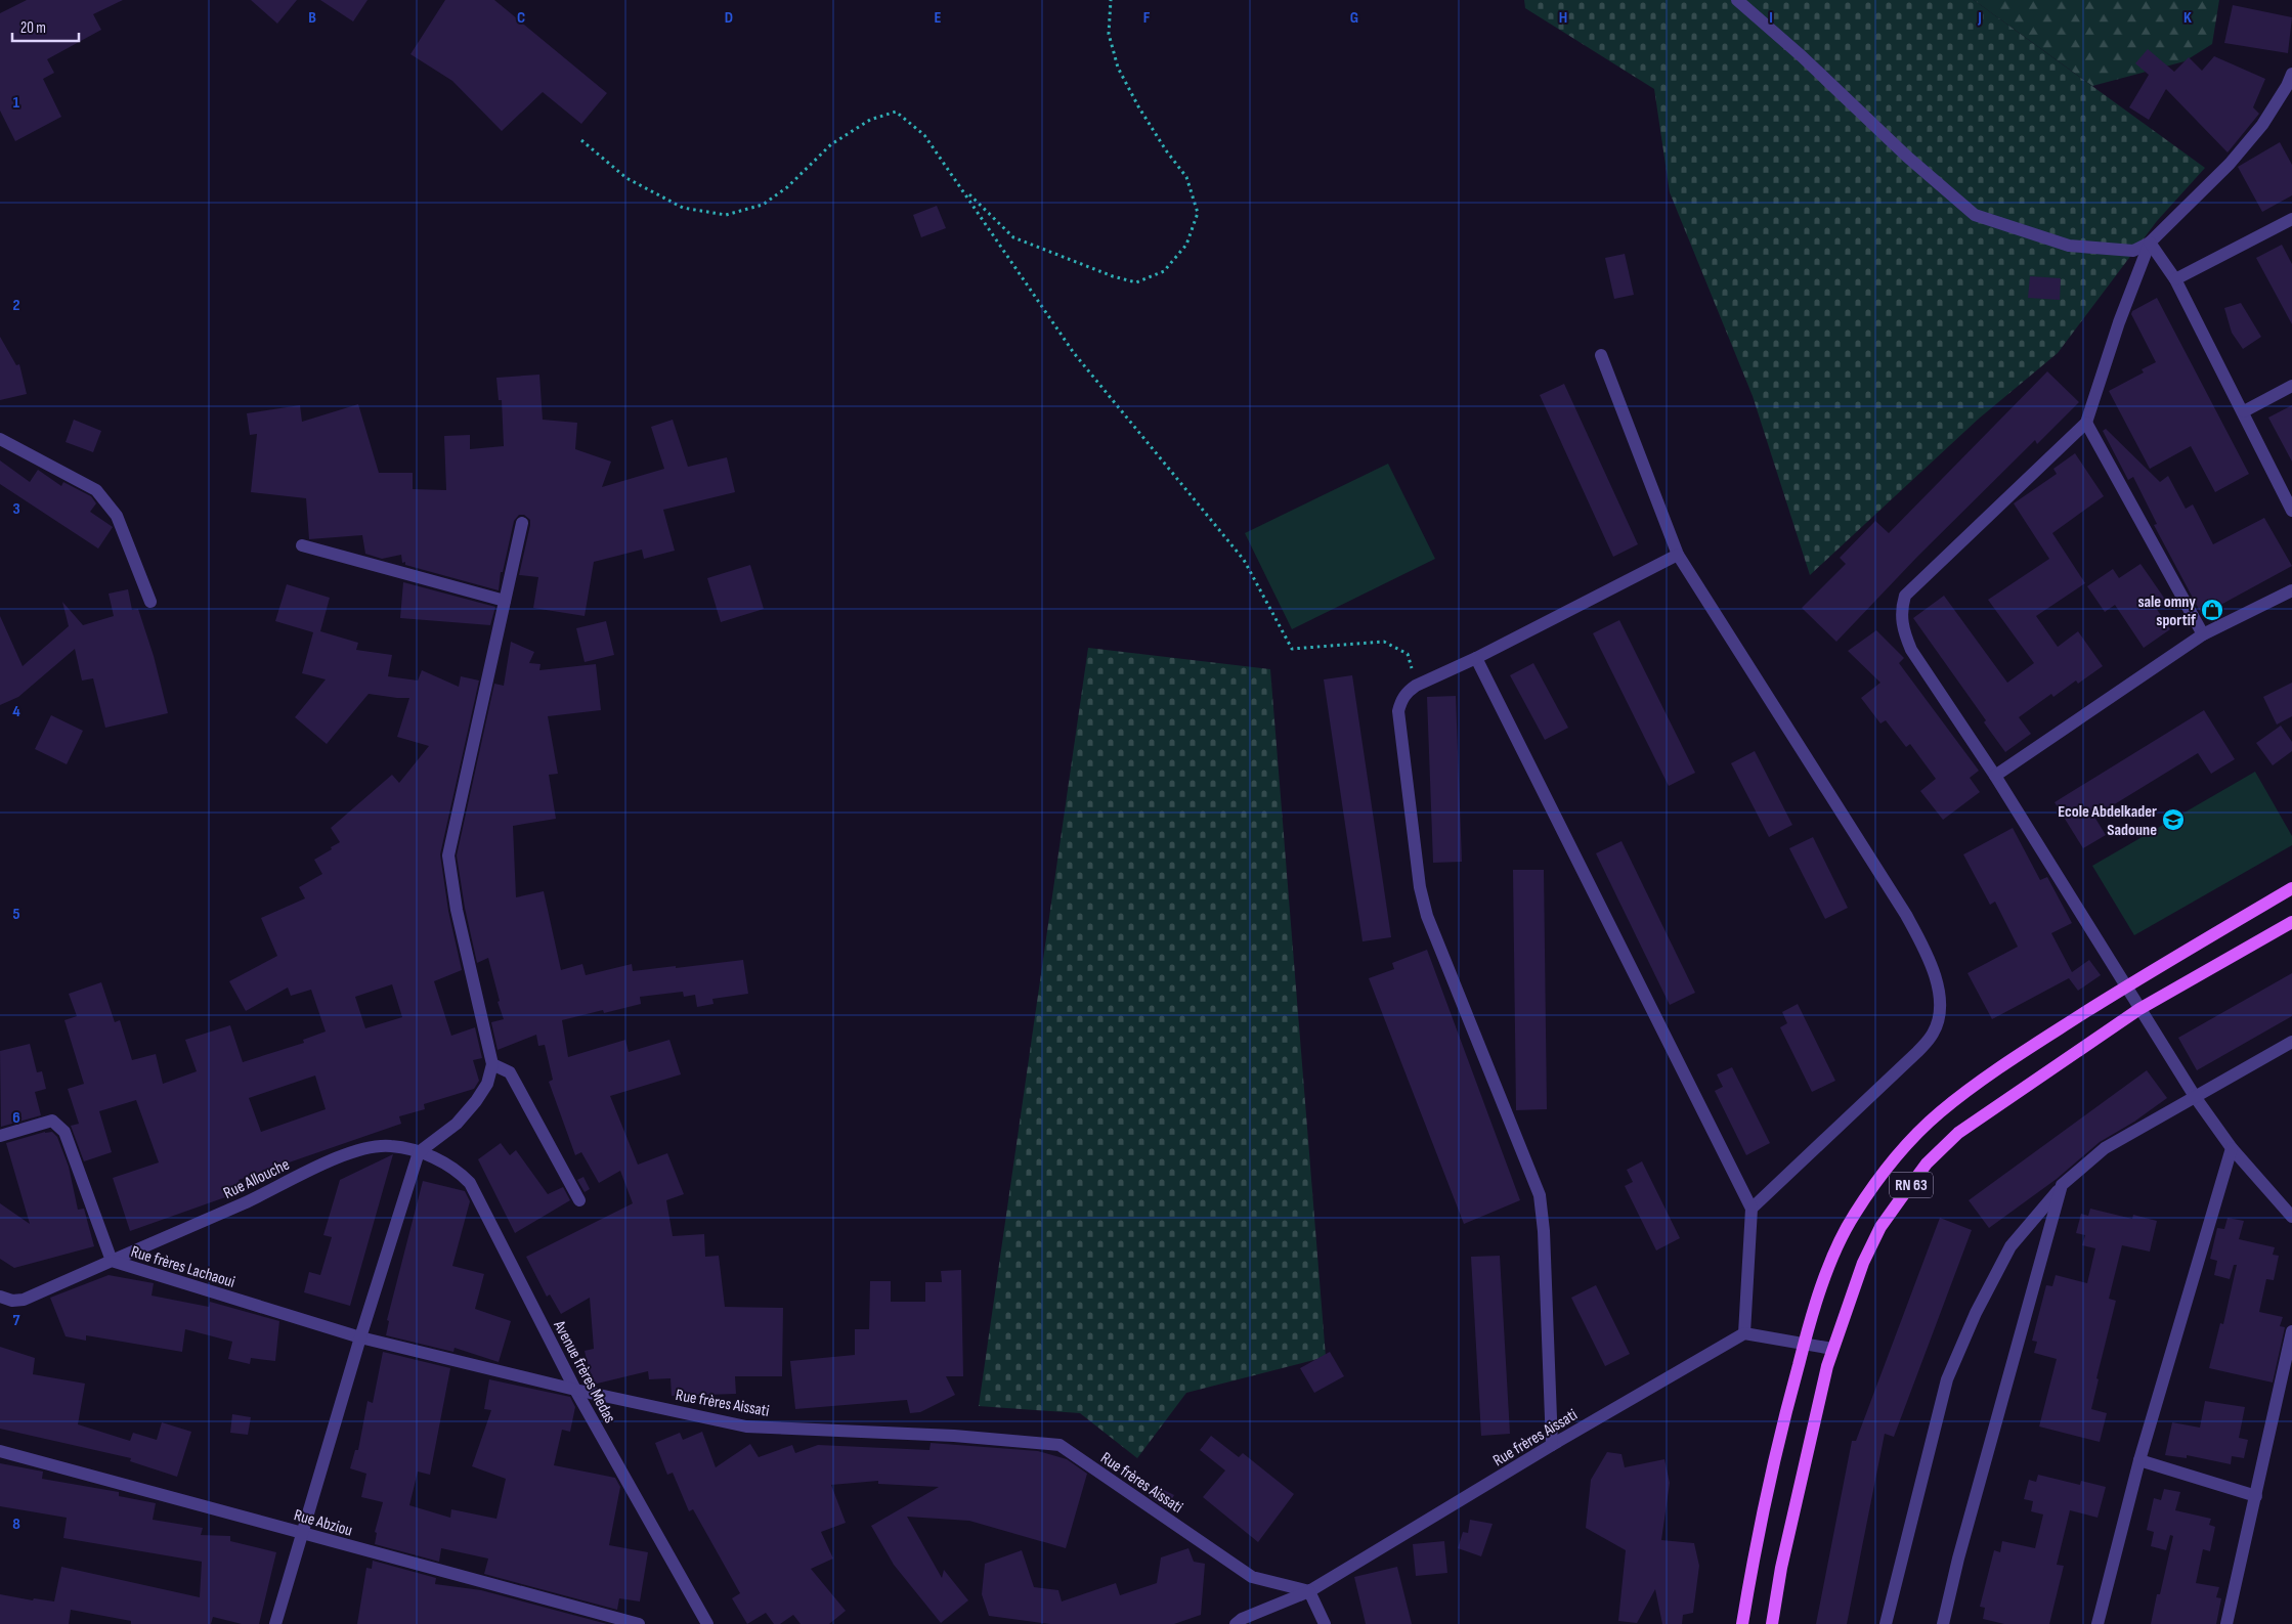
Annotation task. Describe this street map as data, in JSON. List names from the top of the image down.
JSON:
{
  "streets": {
    "main road": ["RN 63"],
    "street": [
      "Rue Allouche",
      "Rue frères Lachaoui",
      "Avenue frères Medas",
      "Rue frères Aissati",
      "Rue Abziou"
    ]
  },
  "crossings": [
    ["Rue Allouche", "Rue frères Lachaoui"],
    ["Rue Allouche", "Avenue frères Medas"],
    ["Rue frères Lachaoui", "Rue frères Aissati"],
    ["Avenue frères Medas", "Rue frères Aissati"]
  ],
  "places": {
    "shop": ["sale omny sportif"],
    "school or university": ["Ecole Abdelkader Sadoune"]
  },
  "scale_bar": "20 m",
  "grid": {
    "columns": [
      "B",
      "C",
      "D",
      "E",
      "F",
      "G",
      "H",
      "I",
      "J",
      "K"
    ],
    "rows": [
      "1",
      "2",
      "3",
      "4",
      "5",
      "6",
      "7",
      "8"
    ]
  }
}
